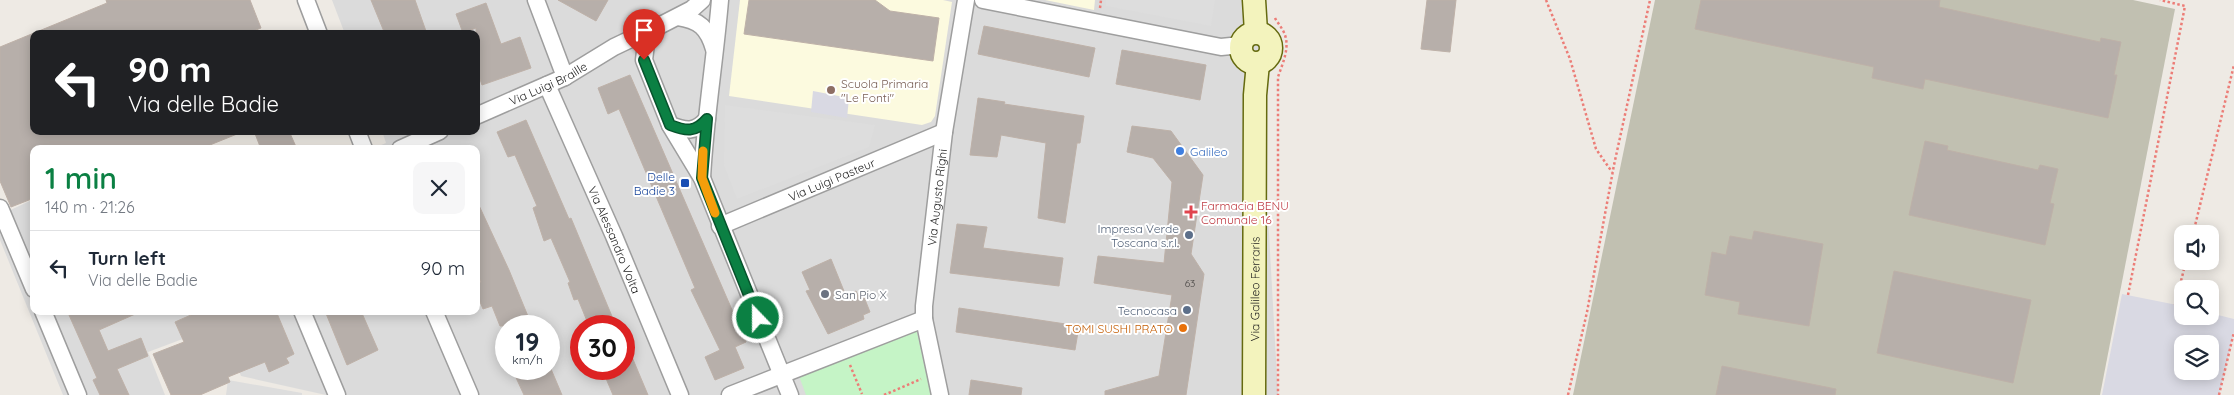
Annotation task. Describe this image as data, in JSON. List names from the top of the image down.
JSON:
{
  "streets": {
    "street": [
      "Via Luigi Braille",
      "Via Luigi Pasteur",
      "Via Augusto Righi",
      "Via Alessandro Volta",
      "Via Galileo Ferraris"
    ]
  },
  "crossings": [
    ["Via Luigi Braille", "Via Alessandro Volta"],
    ["Via Luigi Pasteur", "Via Augusto Righi"]
  ],
  "places": {
    "other": [
      "Scuola Primaria \"Le Fonti\"",
      "Galileo",
      "Impresa Verde Toscana s.r.l.",
      "San Pio X",
      "Tecnocasa",
      "TOMI SUSHI PRATO"
    ],
    "transit": ["Delle Badie 3"],
    "health": ["Farmacia BENU Comunale 16"]
  },
  "house_numbers": ["63"],
  "page": {
    "turn": ["90 m", "Via delle Badie"],
    "heading": ["1 min", "140 m · 21:26"],
    "list": [
      {
        "name": "Turn left",
        "note": "Via delle Badie",
        "value": "90 m"
      }
    ],
    "speed": "19 km/h",
    "limit": "30"
  }
}
